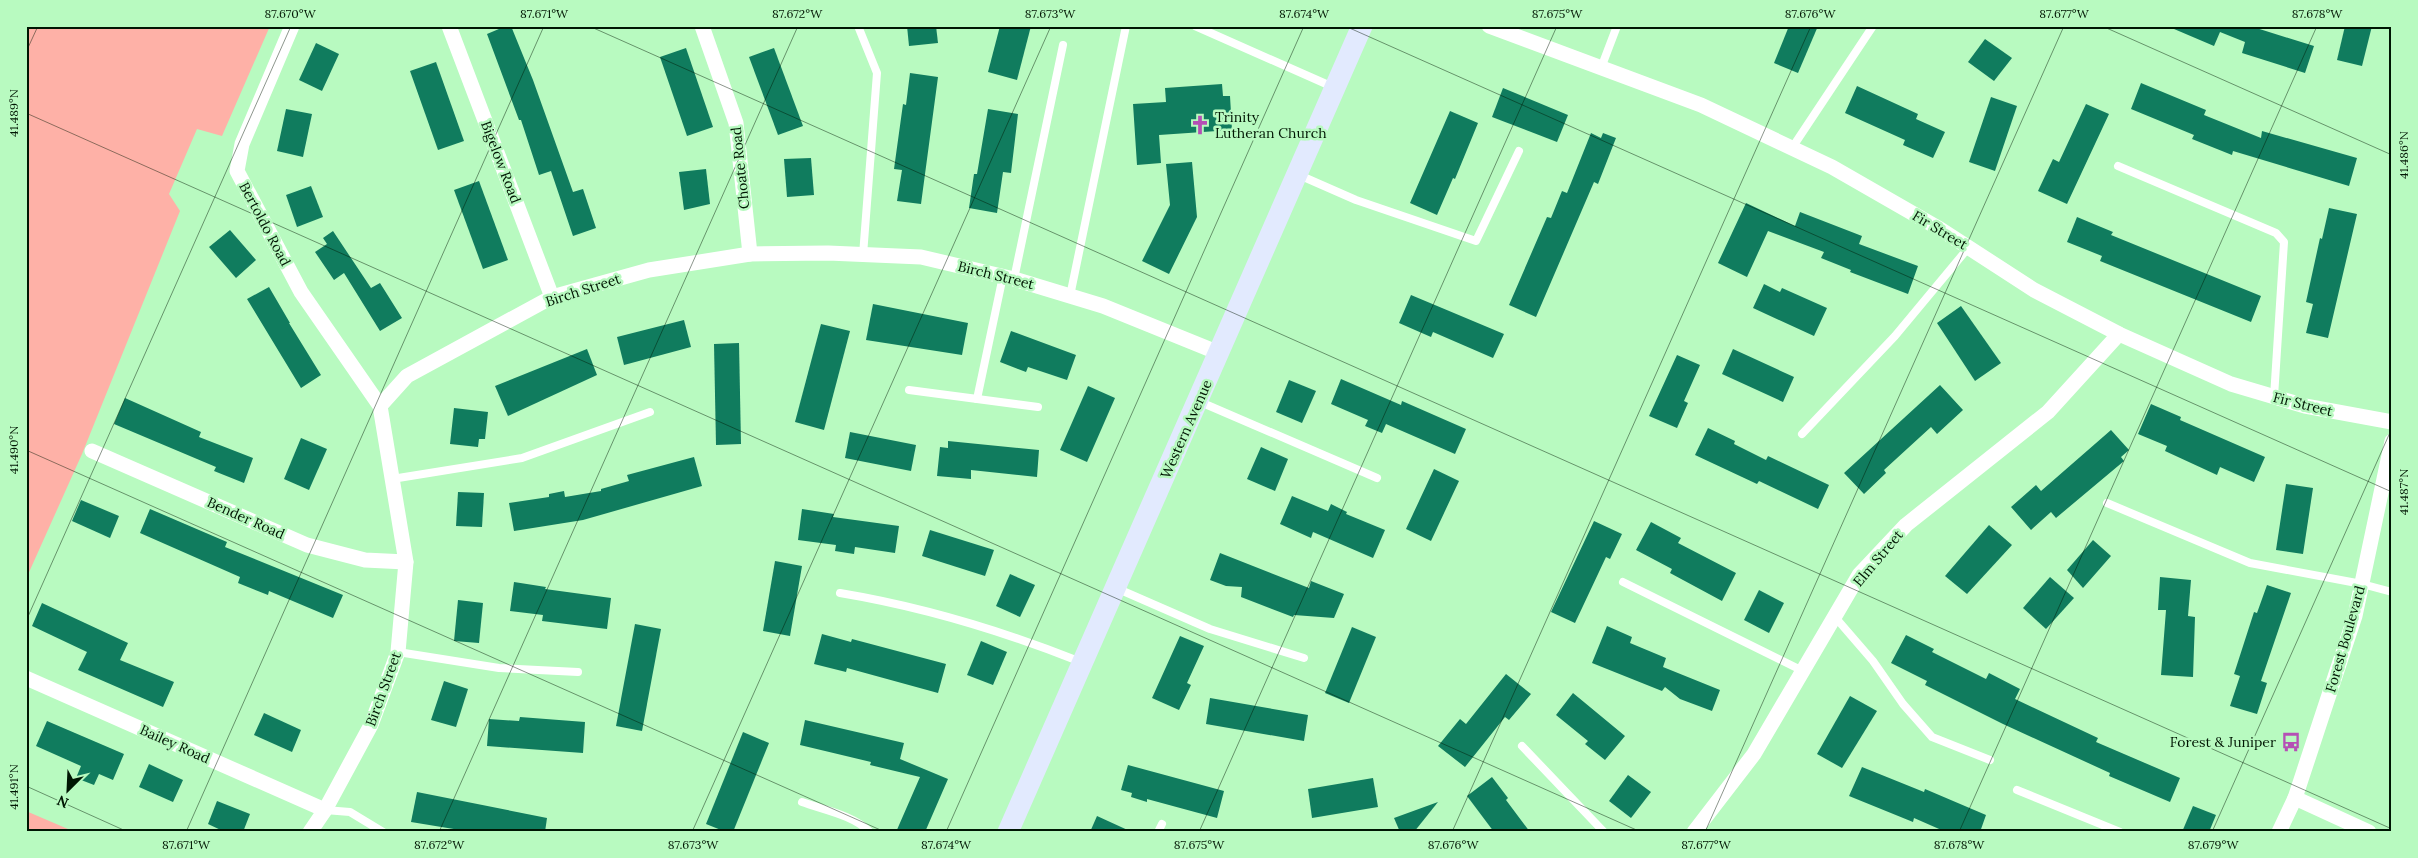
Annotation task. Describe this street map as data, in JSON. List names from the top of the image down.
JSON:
{
  "streets": {
    "main road": ["Western Avenue"],
    "street": [
      "Bigelow Road",
      "Choate Road",
      "Bertoldo Road",
      "Fir Street",
      "Birch Street",
      "Bender Road",
      "Elm Street",
      "Forest Boulevard",
      "Bailey Road"
    ]
  },
  "crossings": [
    ["Bigelow Road", "Birch Street"],
    ["Choate Road", "Birch Street"],
    ["Bertoldo Road", "Birch Street"],
    ["Fir Street", "Elm Street"],
    ["Birch Street", "Western Avenue"],
    ["Birch Street", "Bender Road"],
    ["Birch Street", "Bailey Road"]
  ],
  "places": {
    "church": ["Trinity Lutheran Church"],
    "bus stop": ["Forest & Juniper"]
  },
  "north": "bottom left",
  "coordinates": [
    "87.670°W",
    "87.671°W",
    "87.672°W",
    "87.673°W",
    "87.674°W",
    "87.675°W",
    "87.676°W",
    "87.677°W",
    "87.678°W",
    "41.489°N",
    "41.486°N",
    "41.490°N",
    "41.487°N",
    "41.491°N",
    "87.679°W"
  ]
}
